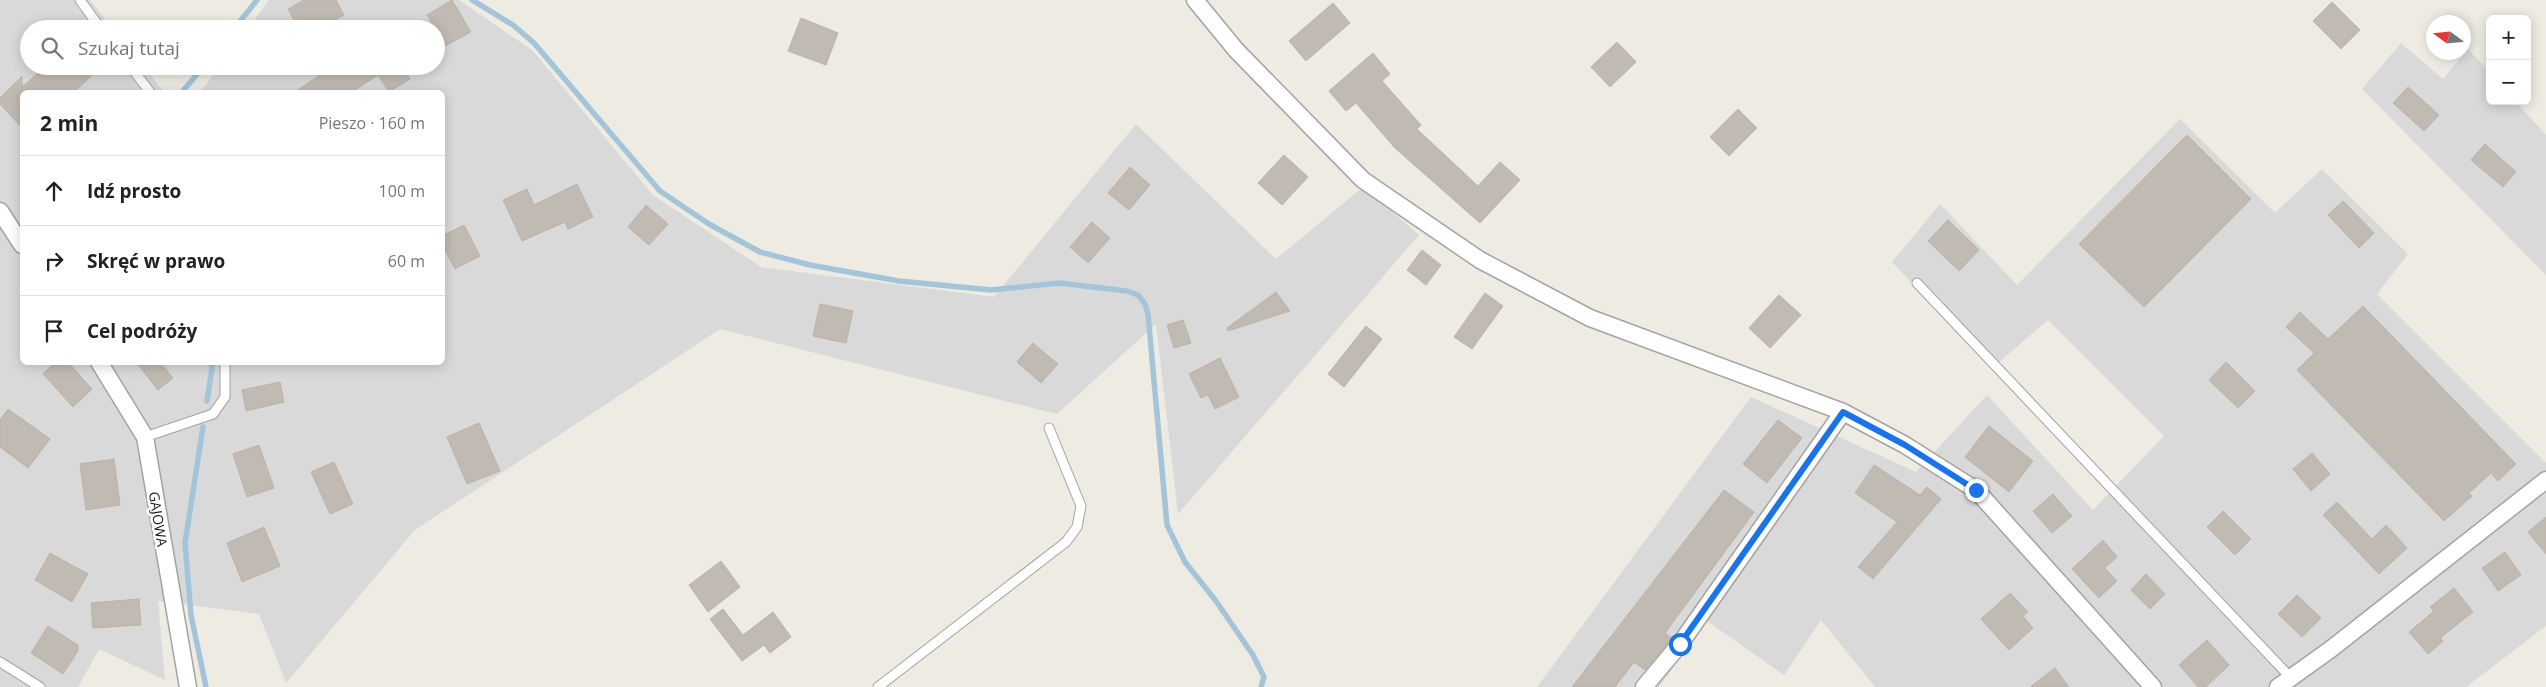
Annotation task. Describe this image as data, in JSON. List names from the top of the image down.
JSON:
{
  "streets": {
    "street": ["GAJOWA"]
  },
  "north": "left",
  "page": {
    "map_buttons": ["+", "−"],
    "search": "Szukaj tutaj",
    "heading": ["2 min", "Pieszo · 160 m"],
    "list": [
      ["Idź prosto", "100 m"],
      ["Skręć w prawo", "60 m"],
      "Cel podróży"
    ]
  }
}
